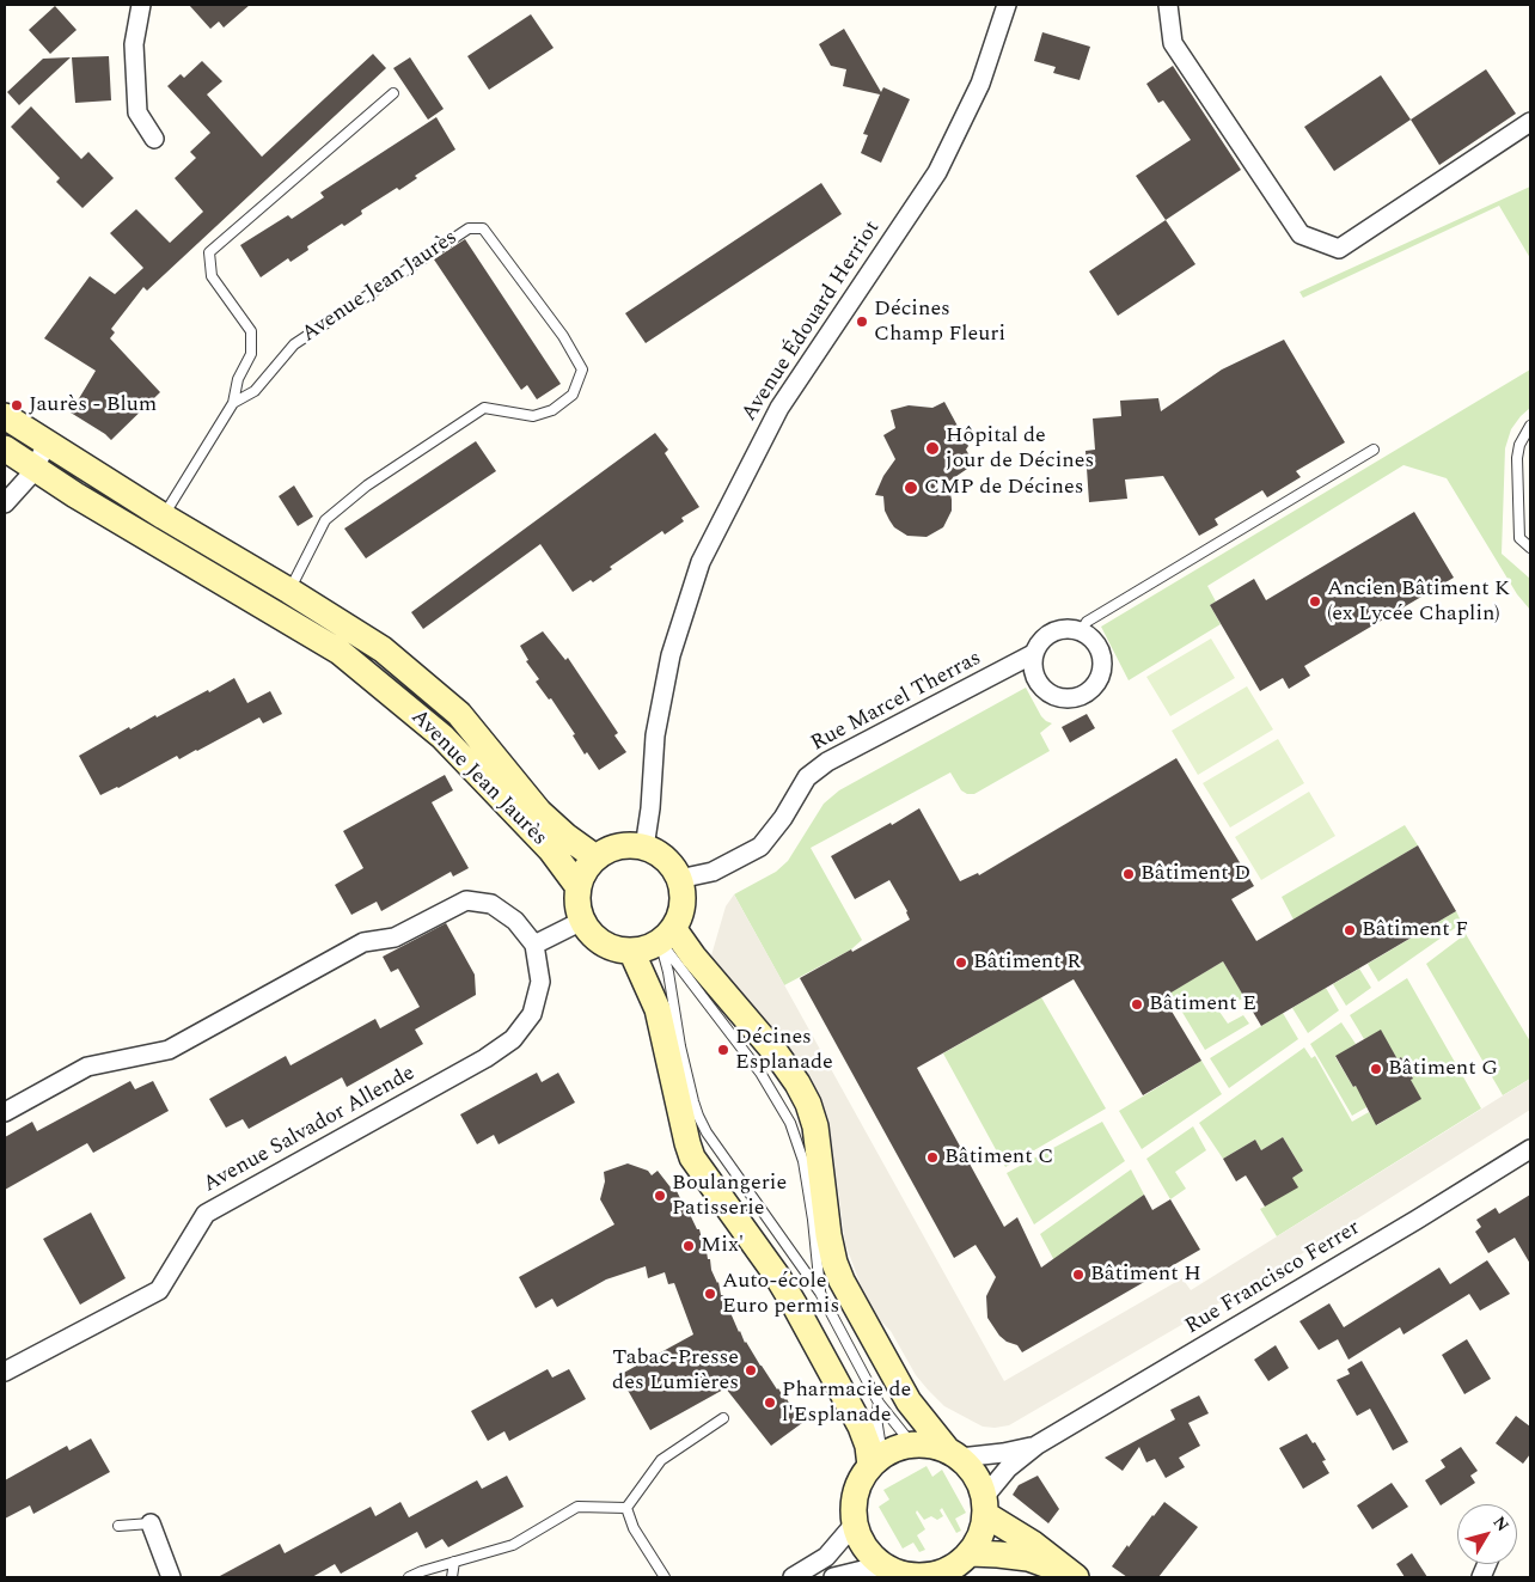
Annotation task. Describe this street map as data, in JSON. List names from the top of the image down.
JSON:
{
  "streets": {
    "main road": ["Avenue Jean Jaurès"],
    "street": [
      "Avenue Édouard Herriot",
      "Rue Marcel Therras",
      "Avenue Salvador Allende",
      "Rue Francisco Ferrer"
    ]
  },
  "crossings": [
    ["Avenue Jean Jaurès", "Avenue Édouard Herriot"],
    ["Avenue Jean Jaurès", "Rue Marcel Therras"],
    ["Avenue Édouard Herriot", "Rue Marcel Therras"]
  ],
  "places": [
    "Décines Champ Fleuri",
    "Jaurès - Blum",
    "Hôpital de jour de Décines",
    "CMP de Décines",
    "Ancien Bâtiment K (ex Lycée Chaplin)",
    "Bâtiment D",
    "Bâtiment F",
    "Bâtiment R",
    "Bâtiment E",
    "Décines Esplanade",
    "Bâtiment G",
    "Bâtiment C",
    "Boulangerie Patisserie",
    "Mix'",
    "Bâtiment H",
    "Auto-école Euro permis",
    "Tabac-Presse des Lumières",
    "Pharmacie de l'Esplanade"
  ],
  "north": "top right"
}
